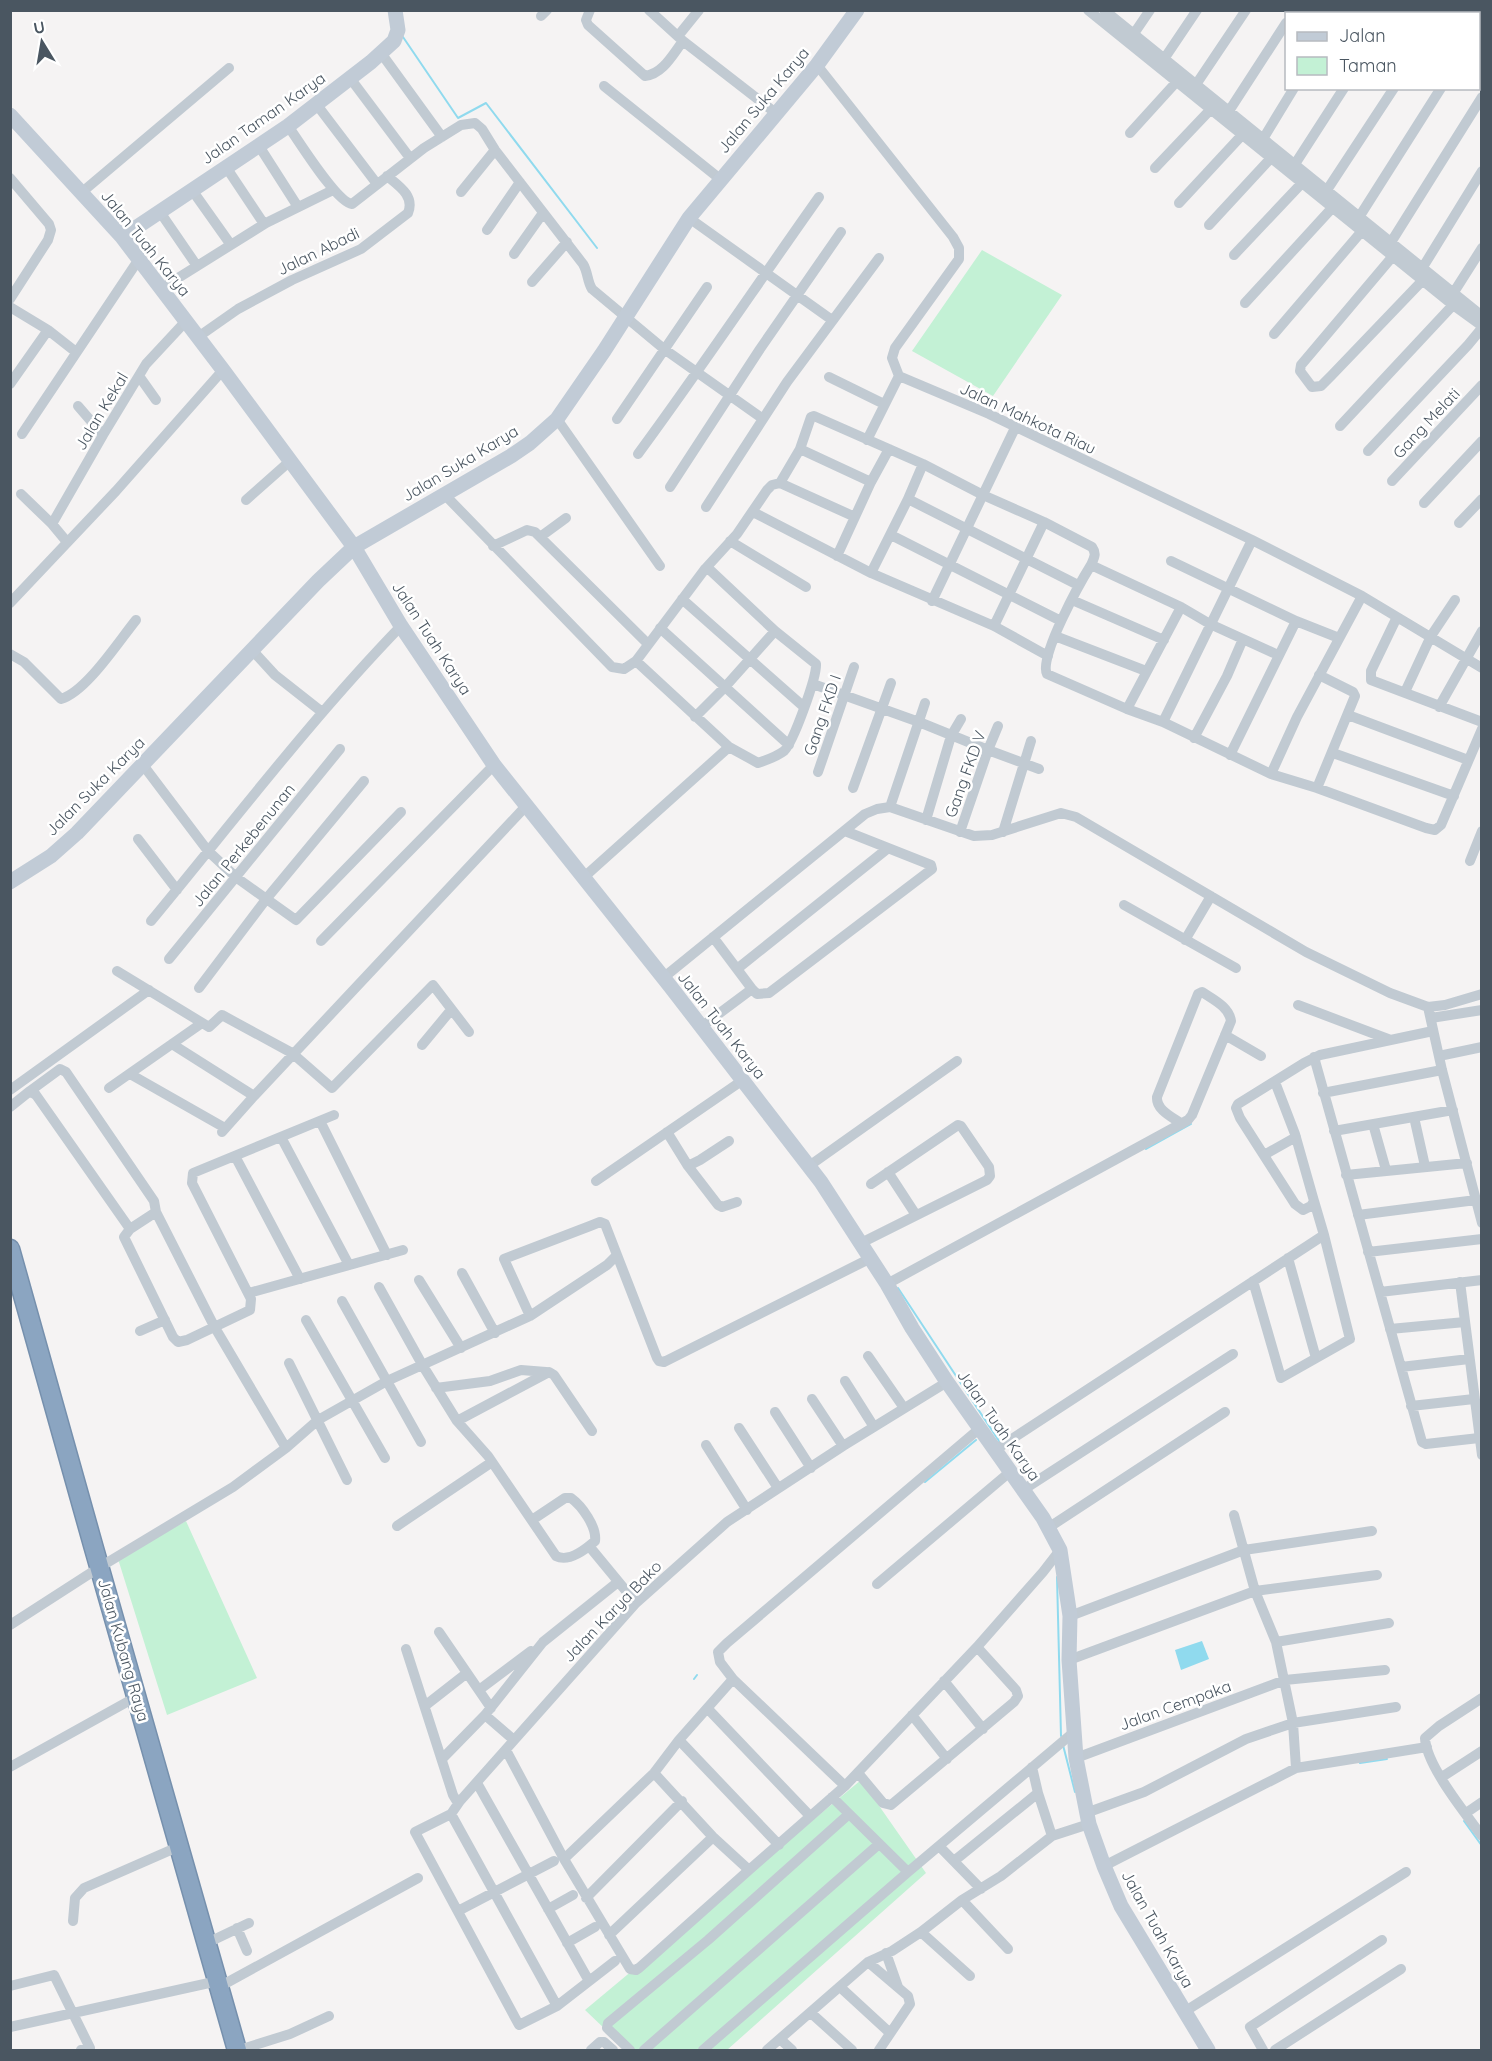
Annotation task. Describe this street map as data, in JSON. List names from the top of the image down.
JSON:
{
  "streets": {
    "highway": ["Jalan Kubang Raya"],
    "main road": ["Jalan Suka Karya", "Jalan Taman Karya", "Jalan Tuah Karya"],
    "street": [
      "Jalan Abadi",
      "Jalan Kekal",
      "Jalan Mahkota Riau",
      "Gang Melati",
      "Gang FKD I",
      "Gang FKD V",
      "Jalan Perkebenunan",
      "Jalan Karya Bako",
      "Jalan Cempaka"
    ]
  },
  "crossings": [
    ["Jalan Suka Karya", "Jalan Tuah Karya"],
    ["Jalan Taman Karya", "Jalan Tuah Karya"],
    ["Jalan Tuah Karya", "Jalan Abadi"],
    ["Jalan Tuah Karya", "Jalan Kekal"],
    ["Jalan Tuah Karya", "Jalan Karya Bako"],
    ["Jalan Tuah Karya", "Jalan Cempaka"]
  ],
  "legend": ["Jalan", "Taman"],
  "north": "top"
}
